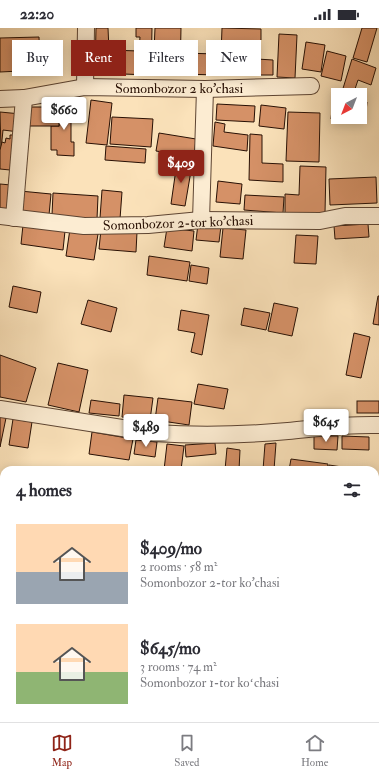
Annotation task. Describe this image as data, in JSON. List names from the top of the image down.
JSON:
{
  "streets": {
    "street": ["Somonbozor 2 ko'chasi", "Somonbozor 2-tor ko'chasi"]
  },
  "north": "bottom left",
  "page": {
    "status": "22:20",
    "chip": [
      "Buy",
      "Rent",
      "Filters",
      "New"
    ],
    "price": [
      "$660",
      "$409",
      "$645",
      "$489"
    ],
    "heading": "4 homes",
    "list": [
      {
        "name": "$409/mo",
        "note": "2 rooms · 58 m² · Somonbozor 2-tor ko'chasi"
      },
      {
        "name": "$645/mo",
        "note": "3 rooms · 74 m² · Somonbozor 1-tor koʻchasi"
      }
    ],
    "tabs": ["Map", "Saved", "Home"]
  }
}
